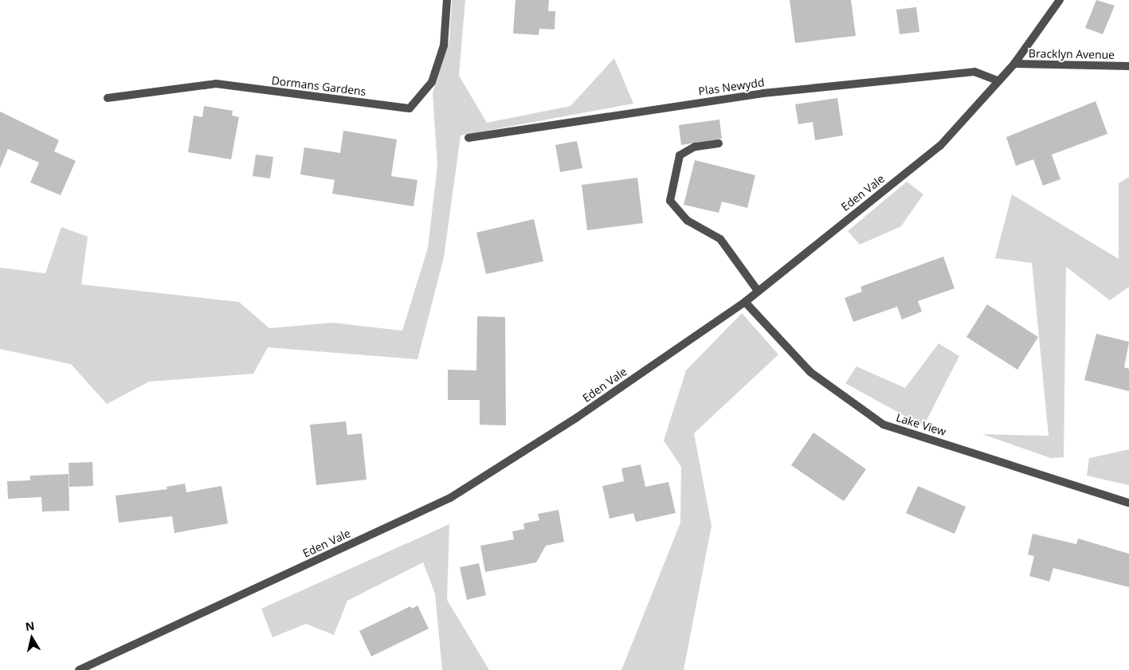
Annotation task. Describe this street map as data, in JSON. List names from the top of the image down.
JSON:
{
  "streets": {
    "street": [
      "Bracklyn Avenue",
      "Dormans Gardens",
      "Plas Newydd",
      "Eden Vale",
      "Lake View"
    ]
  },
  "crossings": [
    ["Bracklyn Avenue", "Eden Vale"],
    ["Plas Newydd", "Eden Vale"],
    ["Eden Vale", "Lake View"]
  ],
  "north": "top"
}
